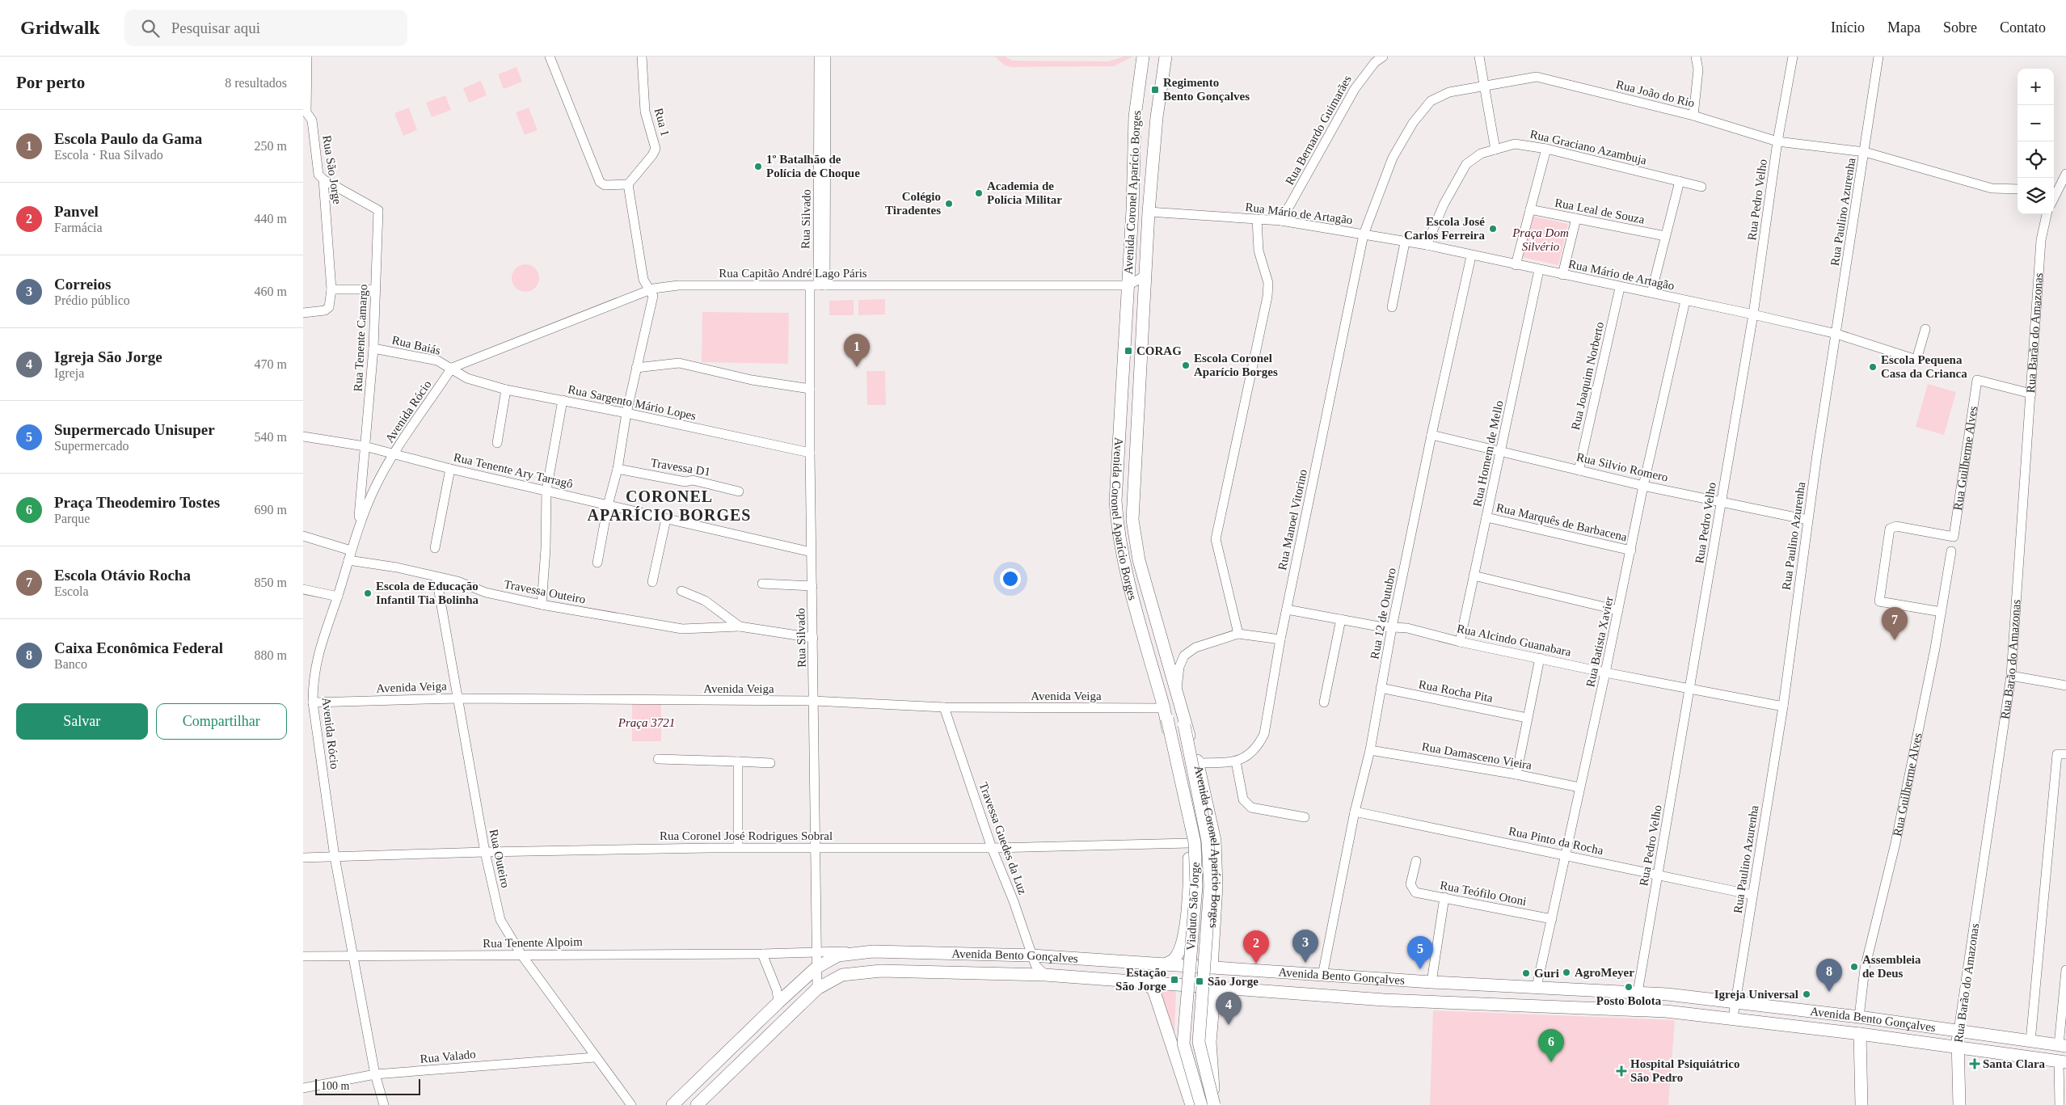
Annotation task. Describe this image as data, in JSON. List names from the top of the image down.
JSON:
{
  "streets": {
    "main road": [
      "Avenida Coronel Aparício Borges",
      "Rua Barão do Amazonas",
      "Viaduto São Jorge",
      "Avenida Bento Gonçalves"
    ],
    "street": [
      "Rua João do Rio",
      "Rua 1",
      "Rua Bernardo Guimarães",
      "Rua Graciano Azambuja",
      "Rua São Jorge",
      "Rua Pedro Velho",
      "Rua Leal de Souza",
      "Rua Paulino Azurenha",
      "Rua Mário de Artagão",
      "Rua Silvado",
      "Rua Capitão André Lago Páris",
      "Rua Tenente Camargo",
      "Rua Baiás",
      "Rua Joaquim Norberto",
      "Rua Sargento Mário Lopes",
      "Avenida Rócio",
      "Rua Homem de Mello",
      "Rua Guilherme Alves",
      "Travessa D1",
      "Rua Silvio Romero",
      "Rua Tenente Ary Tarragô",
      "Rua Manoel Vitorino",
      "Rua Marquês de Barbacena",
      "Travessa Outeiro",
      "Rua 12 de Outubro",
      "Rua Alcindo Guanabara",
      "Rua Batista Xavier",
      "Avenida Veiga",
      "Rua Rocha Pita",
      "Rua Damasceno Vieira",
      "Rua Coronel José Rodrigues Sobral",
      "Travessa Guedes da Luz",
      "Rua Pinto da Rocha",
      "Rua Outeiro",
      "Rua Teófilo Otoni",
      "Rua Tenente Alpoim",
      "Rua Valado"
    ]
  },
  "crossings": [
    ["Rua João do Rio", "Rua Pedro Velho"],
    ["Rua João do Rio", "Rua Paulino Azurenha"],
    ["Rua João do Rio", "Rua Mário de Artagão"],
    ["Rua João do Rio", "Rua Manoel Vitorino"],
    ["Rua Bernardo Guimarães", "Rua Mário de Artagão"],
    ["Rua Graciano Azambuja", "Rua Mário de Artagão"],
    ["Rua São Jorge", "Rua Tenente Camargo"],
    ["Avenida Coronel Aparício Borges", "Rua Mário de Artagão"],
    ["Avenida Coronel Aparício Borges", "Rua Capitão André Lago Páris"],
    ["Avenida Coronel Aparício Borges", "Rua Manoel Vitorino"],
    ["Avenida Coronel Aparício Borges", "Avenida Veiga"],
    ["Avenida Coronel Aparício Borges", "Rua Coronel José Rodrigues Sobral"],
    ["Avenida Coronel Aparício Borges", "Viaduto São Jorge"],
    ["Avenida Coronel Aparício Borges", "Avenida Bento Gonçalves"],
    ["Rua Pedro Velho", "Rua Mário de Artagão"],
    ["Rua Pedro Velho", "Rua Silvio Romero"],
    ["Rua Pedro Velho", "Rua Alcindo Guanabara"],
    ["Rua Pedro Velho", "Rua Pinto da Rocha"],
    ["Rua Pedro Velho", "Avenida Bento Gonçalves"],
    ["Rua Paulino Azurenha", "Rua Mário de Artagão"],
    ["Rua Paulino Azurenha", "Rua Silvio Romero"],
    ["Rua Paulino Azurenha", "Rua Alcindo Guanabara"],
    ["Rua Paulino Azurenha", "Rua Pinto da Rocha"],
    ["Rua Paulino Azurenha", "Avenida Bento Gonçalves"],
    ["Rua Mário de Artagão", "Rua Joaquim Norberto"],
    ["Rua Mário de Artagão", "Rua Homem de Mello"],
    ["Rua Mário de Artagão", "Rua Manoel Vitorino"],
    ["Rua Mário de Artagão", "Rua 12 de Outubro"],
    ["Rua Mário de Artagão", "Rua Batista Xavier"],
    ["Rua Silvado", "Rua Capitão André Lago Páris"],
    ["Rua Silvado", "Rua Sargento Mário Lopes"],
    ["Rua Silvado", "Rua Tenente Ary Tarragô"],
    ["Rua Silvado", "Travessa Outeiro"],
    ["Rua Silvado", "Avenida Veiga"],
    ["Rua Silvado", "Rua Coronel José Rodrigues Sobral"],
    ["Rua Silvado", "Rua Tenente Alpoim"],
    ["Rua Silvado", "Avenida Bento Gonçalves"],
    ["Rua Capitão André Lago Páris", "Rua Baiás"],
    ["Rua Capitão André Lago Páris", "Rua Sargento Mário Lopes"],
    ["Rua Capitão André Lago Páris", "Avenida Rócio"],
    ["Rua Barão do Amazonas", "Rua Guilherme Alves"],
    ["Rua Barão do Amazonas", "Avenida Bento Gonçalves"],
    ["Rua Tenente Camargo", "Rua Baiás"],
    ["Rua Tenente Camargo", "Avenida Rócio"],
    ["Rua Tenente Camargo", "Rua Tenente Ary Tarragô"],
    ["Rua Baiás", "Rua Sargento Mário Lopes"],
    ["Rua Baiás", "Avenida Rócio"],
    ["Rua Joaquim Norberto", "Rua Silvio Romero"],
    ["Rua Sargento Mário Lopes", "Avenida Rócio"],
    ["Avenida Rócio", "Rua Tenente Ary Tarragô"],
    ["Avenida Rócio", "Travessa Outeiro"],
    ["Avenida Rócio", "Avenida Veiga"],
    ["Avenida Rócio", "Rua Coronel José Rodrigues Sobral"],
    ["Avenida Rócio", "Rua Tenente Alpoim"],
    ["Avenida Rócio", "Rua Valado"],
    ["Rua Homem de Mello", "Rua Silvio Romero"],
    ["Rua Homem de Mello", "Rua Marquês de Barbacena"],
    ["Rua Homem de Mello", "Rua Alcindo Guanabara"],
    ["Rua Guilherme Alves", "Avenida Bento Gonçalves"],
    ["Rua Silvio Romero", "Rua 12 de Outubro"],
    ["Rua Silvio Romero", "Rua Batista Xavier"],
    ["Rua Manoel Vitorino", "Rua Alcindo Guanabara"],
    ["Rua Marquês de Barbacena", "Rua Batista Xavier"],
    ["Travessa Outeiro", "Rua Outeiro"],
    ["Rua 12 de Outubro", "Rua Alcindo Guanabara"],
    ["Rua 12 de Outubro", "Rua Rocha Pita"],
    ["Rua 12 de Outubro", "Rua Damasceno Vieira"],
    ["Rua 12 de Outubro", "Rua Pinto da Rocha"],
    ["Rua 12 de Outubro", "Avenida Bento Gonçalves"],
    ["Rua Alcindo Guanabara", "Rua Batista Xavier"],
    ["Rua Batista Xavier", "Rua Damasceno Vieira"],
    ["Rua Batista Xavier", "Rua Pinto da Rocha"],
    ["Rua Batista Xavier", "Rua Teófilo Otoni"],
    ["Rua Batista Xavier", "Avenida Bento Gonçalves"],
    ["Avenida Veiga", "Travessa Guedes da Luz"],
    ["Avenida Veiga", "Rua Outeiro"],
    ["Avenida Veiga", "Viaduto São Jorge"],
    ["Rua Coronel José Rodrigues Sobral", "Travessa Guedes da Luz"],
    ["Rua Coronel José Rodrigues Sobral", "Rua Outeiro"],
    ["Travessa Guedes da Luz", "Avenida Bento Gonçalves"],
    ["Rua Outeiro", "Rua Tenente Alpoim"],
    ["Rua Outeiro", "Rua Valado"],
    ["Rua Tenente Alpoim", "Avenida Bento Gonçalves"]
  ],
  "districts": ["CORONEL APARÍCIO BORGES"],
  "parks": ["Praça Dom Silvério", "Praça 3721"],
  "places": {
    "transit": [
      "Regimento Bento Gonçalves",
      "CORAG",
      "Estação São Jorge",
      "São Jorge"
    ],
    "other": [
      "1º Batalhão de Polícia de Choque",
      "Academia de Polícia Militar",
      "Colégio Tiradentes",
      "Escola José Carlos Ferreira",
      "Escola Coronel Aparício Borges",
      "Escola Pequena Casa da Crianca",
      "Escola de Educação Infantil Tia Bolinha",
      "Assembleia de Deus",
      "AgroMeyer",
      "Guri",
      "Posto Bolota",
      "Igreja Universal"
    ],
    "health": ["Santa Clara", "Hospital Psiquiátrico São Pedro"]
  },
  "scale_bar": "100 m",
  "page": {
    "header": "Gridwalk",
    "search": "Pesquisar aqui",
    "nav": [
      "Início",
      "Mapa",
      "Sobre",
      "Contato"
    ],
    "heading": ["Por perto", "8 resultados"],
    "map_buttons": ["+", "−"],
    "list": [
      {
        "mark": "1",
        "name": "Escola Paulo da Gama",
        "note": "Escola · Rua Silvado",
        "value": "250 m"
      },
      {
        "mark": "2",
        "name": "Panvel",
        "note": "Farmácia",
        "value": "440 m"
      },
      {
        "mark": "3",
        "name": "Correios",
        "note": "Prédio público",
        "value": "460 m"
      },
      {
        "mark": "4",
        "name": "Igreja São Jorge",
        "note": "Igreja",
        "value": "470 m"
      },
      {
        "mark": "5",
        "name": "Supermercado Unisuper",
        "note": "Supermercado",
        "value": "540 m"
      },
      {
        "mark": "6",
        "name": "Praça Theodemiro Tostes",
        "note": "Parque",
        "value": "690 m"
      },
      {
        "mark": "7",
        "name": "Escola Otávio Rocha",
        "note": "Escola",
        "value": "850 m"
      },
      {
        "mark": "8",
        "name": "Caixa Econômica Federal",
        "note": "Banco",
        "value": "880 m"
      }
    ],
    "pins": [
      "1",
      "7",
      "3",
      "2",
      "5",
      "8",
      "4",
      "6"
    ],
    "buttons": ["Salvar", "Compartilhar"],
    "scale": "100 m"
  }
}
